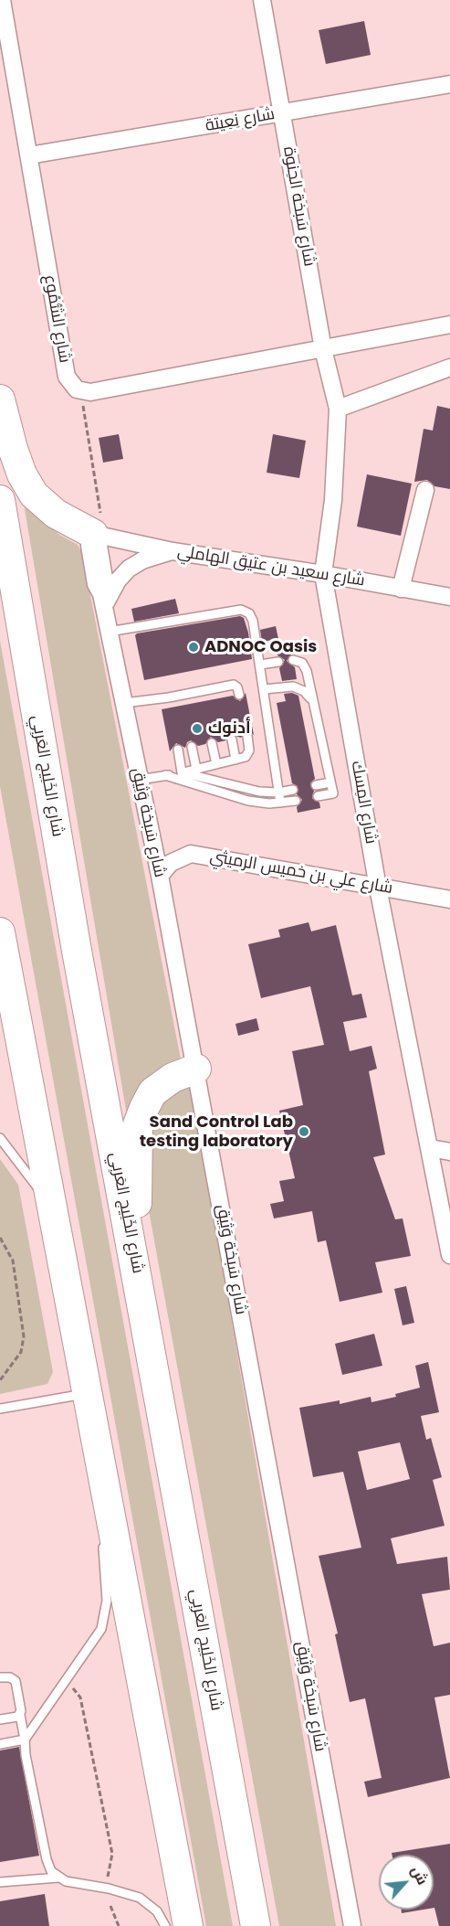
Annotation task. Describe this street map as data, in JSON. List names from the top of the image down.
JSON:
{
  "streets": {
    "highway": ["شارع الخَلِيج العَربِي"],
    "street": [
      "شارع نِعِيتة",
      "شارع سَبخة الحِنوة",
      "شارع الشُّمُوع",
      "شارع سعيد بن عتيق الهاملي",
      "شارع المِسك",
      "شارع سَبخة وَثِيق",
      "شارع علي بن خميس الرميثي"
    ]
  },
  "crossings": [
    ["شارع نِعِيتة", "شارع سَبخة الحِنوة"],
    ["شارع نِعِيتة", "شارع الشُّمُوع"],
    ["شارع سَبخة الحِنوة", "شارع المِسك"],
    ["شارع سعيد بن عتيق الهاملي", "شارع المِسك"],
    ["شارع سعيد بن عتيق الهاملي", "شارع سَبخة وَثِيق"],
    ["شارع المِسك", "شارع علي بن خميس الرميثي"],
    ["شارع سَبخة وَثِيق", "شارع علي بن خميس الرميثي"]
  ],
  "places": ["ADNOC Oasis", "أدنوك", "Sand Control Lab testing laboratory"],
  "north": "top right"
}
